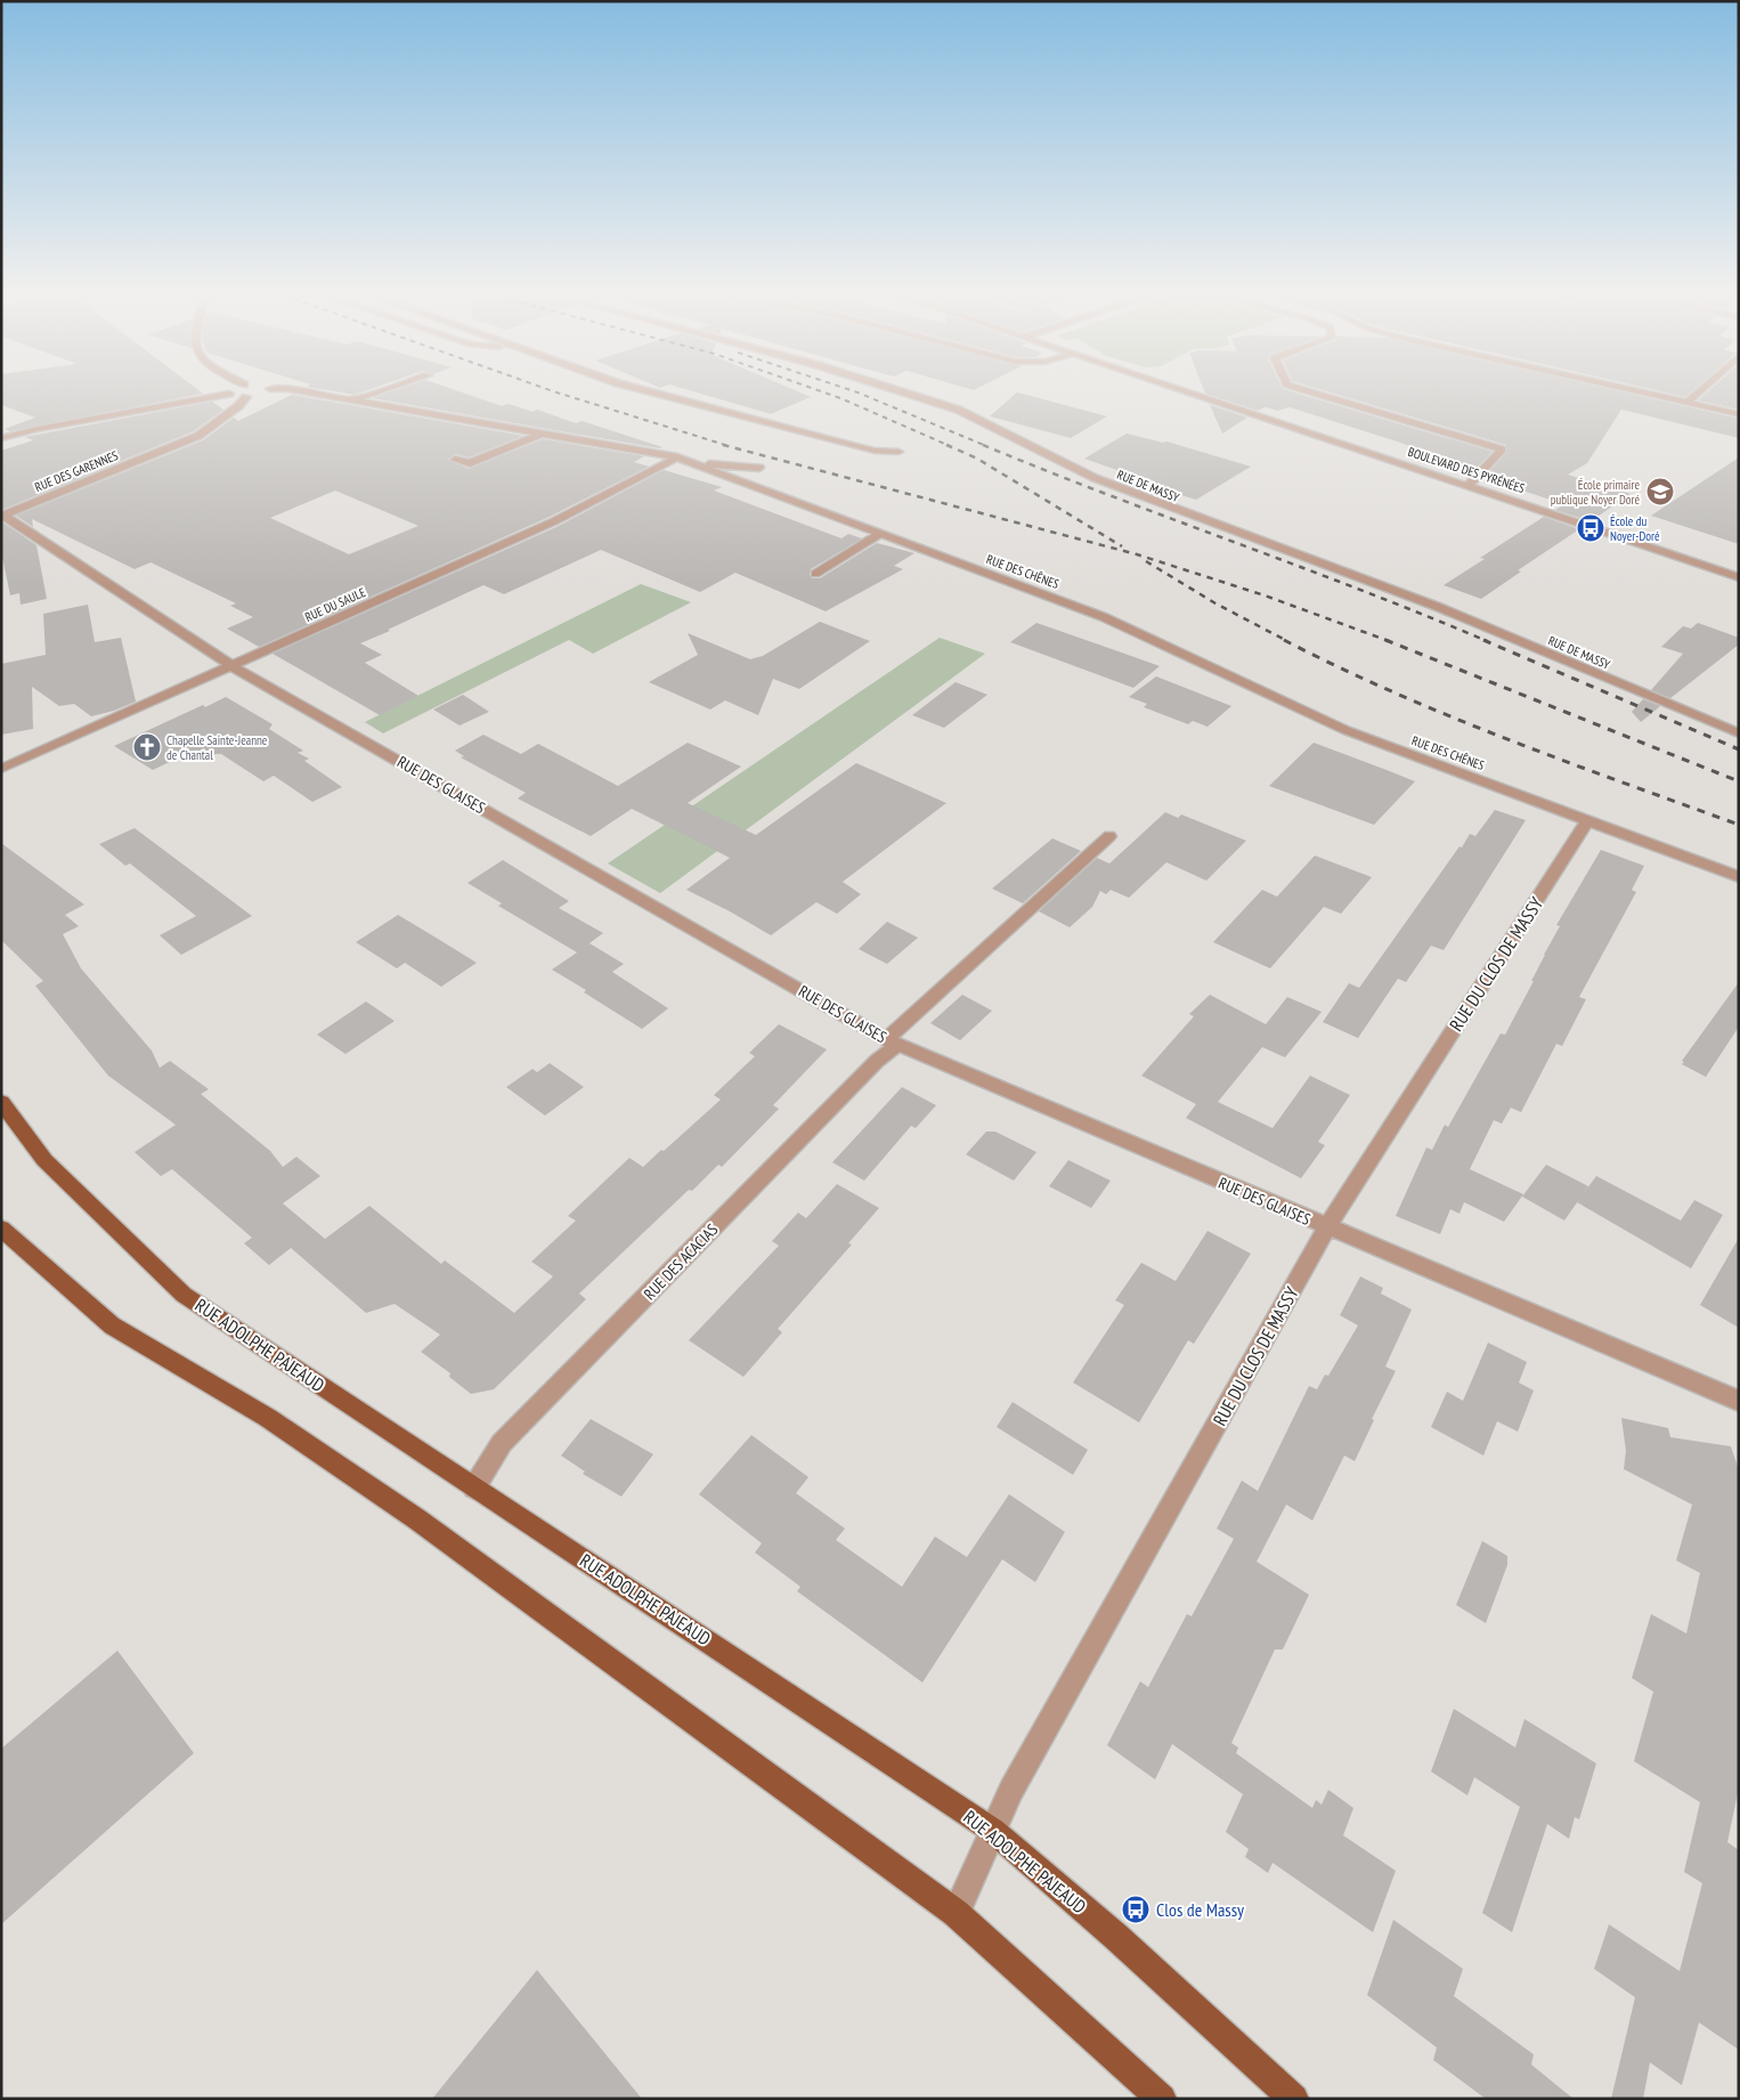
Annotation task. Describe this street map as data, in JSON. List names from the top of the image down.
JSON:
{
  "streets": {
    "main road": ["RUE ADOLPHE PAJEAUD"],
    "street": [
      "BOULEVARD DES PYRÉNÉES",
      "RUE DES GARENNES",
      "RUE DE MASSY",
      "RUE DES CHÊNES",
      "RUE DU SAULE",
      "RUE DES GLAISES",
      "RUE DU CLOS DE MASSY",
      "RUE DES ACACIAS"
    ]
  },
  "crossings": [
    ["RUE DES GARENNES", "RUE DES GLAISES"],
    ["RUE DES CHÊNES", "RUE DU SAULE"],
    ["RUE DES CHÊNES", "RUE DU CLOS DE MASSY"],
    ["RUE DU SAULE", "RUE DES GLAISES"],
    ["RUE DES GLAISES", "RUE DU CLOS DE MASSY"],
    ["RUE DES GLAISES", "RUE DES ACACIAS"],
    ["RUE DU CLOS DE MASSY", "RUE ADOLPHE PAJEAUD"],
    ["RUE DES ACACIAS", "RUE ADOLPHE PAJEAUD"]
  ],
  "places": {
    "school or university": ["École primaire publique Noyer Doré"],
    "bus stop": ["École du Noyer-Doré", "Clos de Massy"],
    "church": ["Chapelle Sainte-Jeanne de Chantal"]
  }
}
